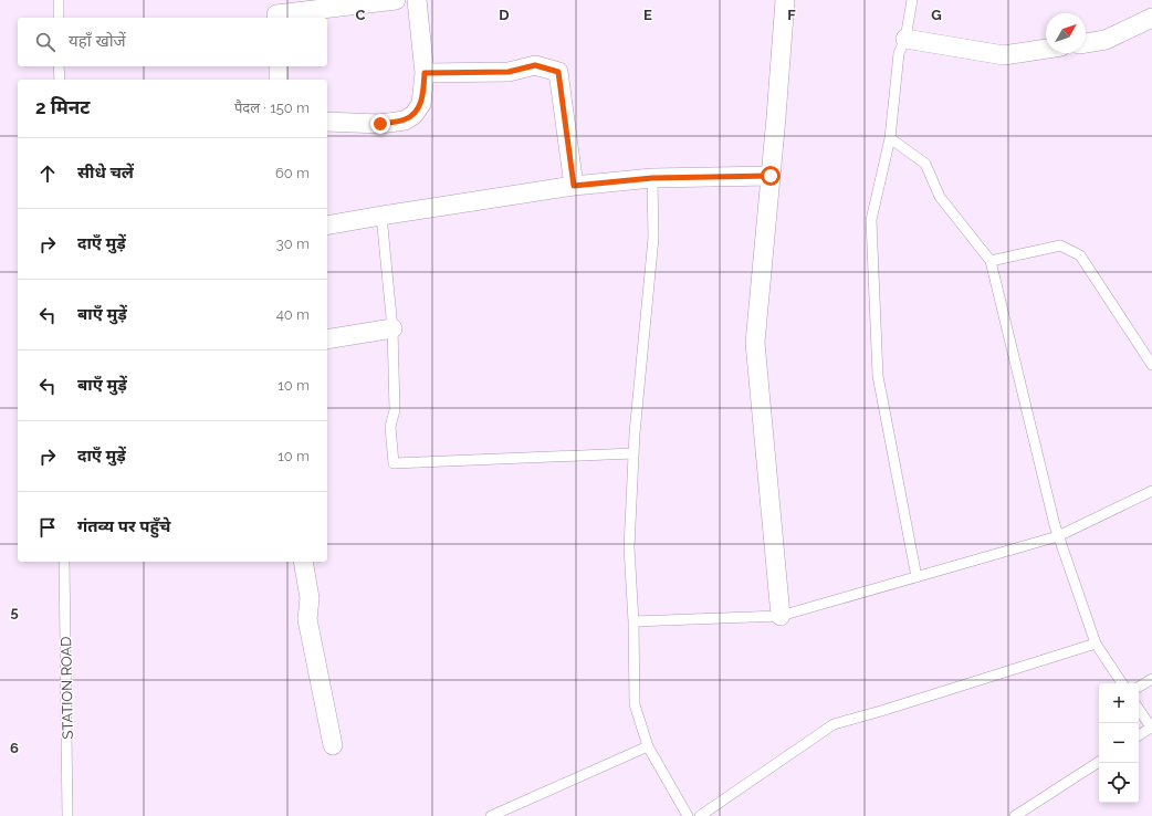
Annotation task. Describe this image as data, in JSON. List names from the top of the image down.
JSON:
{
  "streets": {
    "lane": ["STATION ROAD"]
  },
  "north": "top right",
  "page": {
    "search": "यहाँ खोजें",
    "heading": ["2 मिनट", "पैदल · 150 m"],
    "list": [
      ["सीधे चलें", "60 m"],
      ["दाएँ मुड़ें", "30 m"],
      ["बाएँ मुड़ें", "40 m"],
      ["बाएँ मुड़ें", "10 m"],
      ["दाएँ मुड़ें", "10 m"],
      "गंतव्य पर पहुँचे"
    ],
    "map_buttons": ["+", "−"]
  },
  "grid": {
    "columns": [
      "C",
      "D",
      "E",
      "F",
      "G"
    ],
    "rows": ["5", "6"]
  }
}
